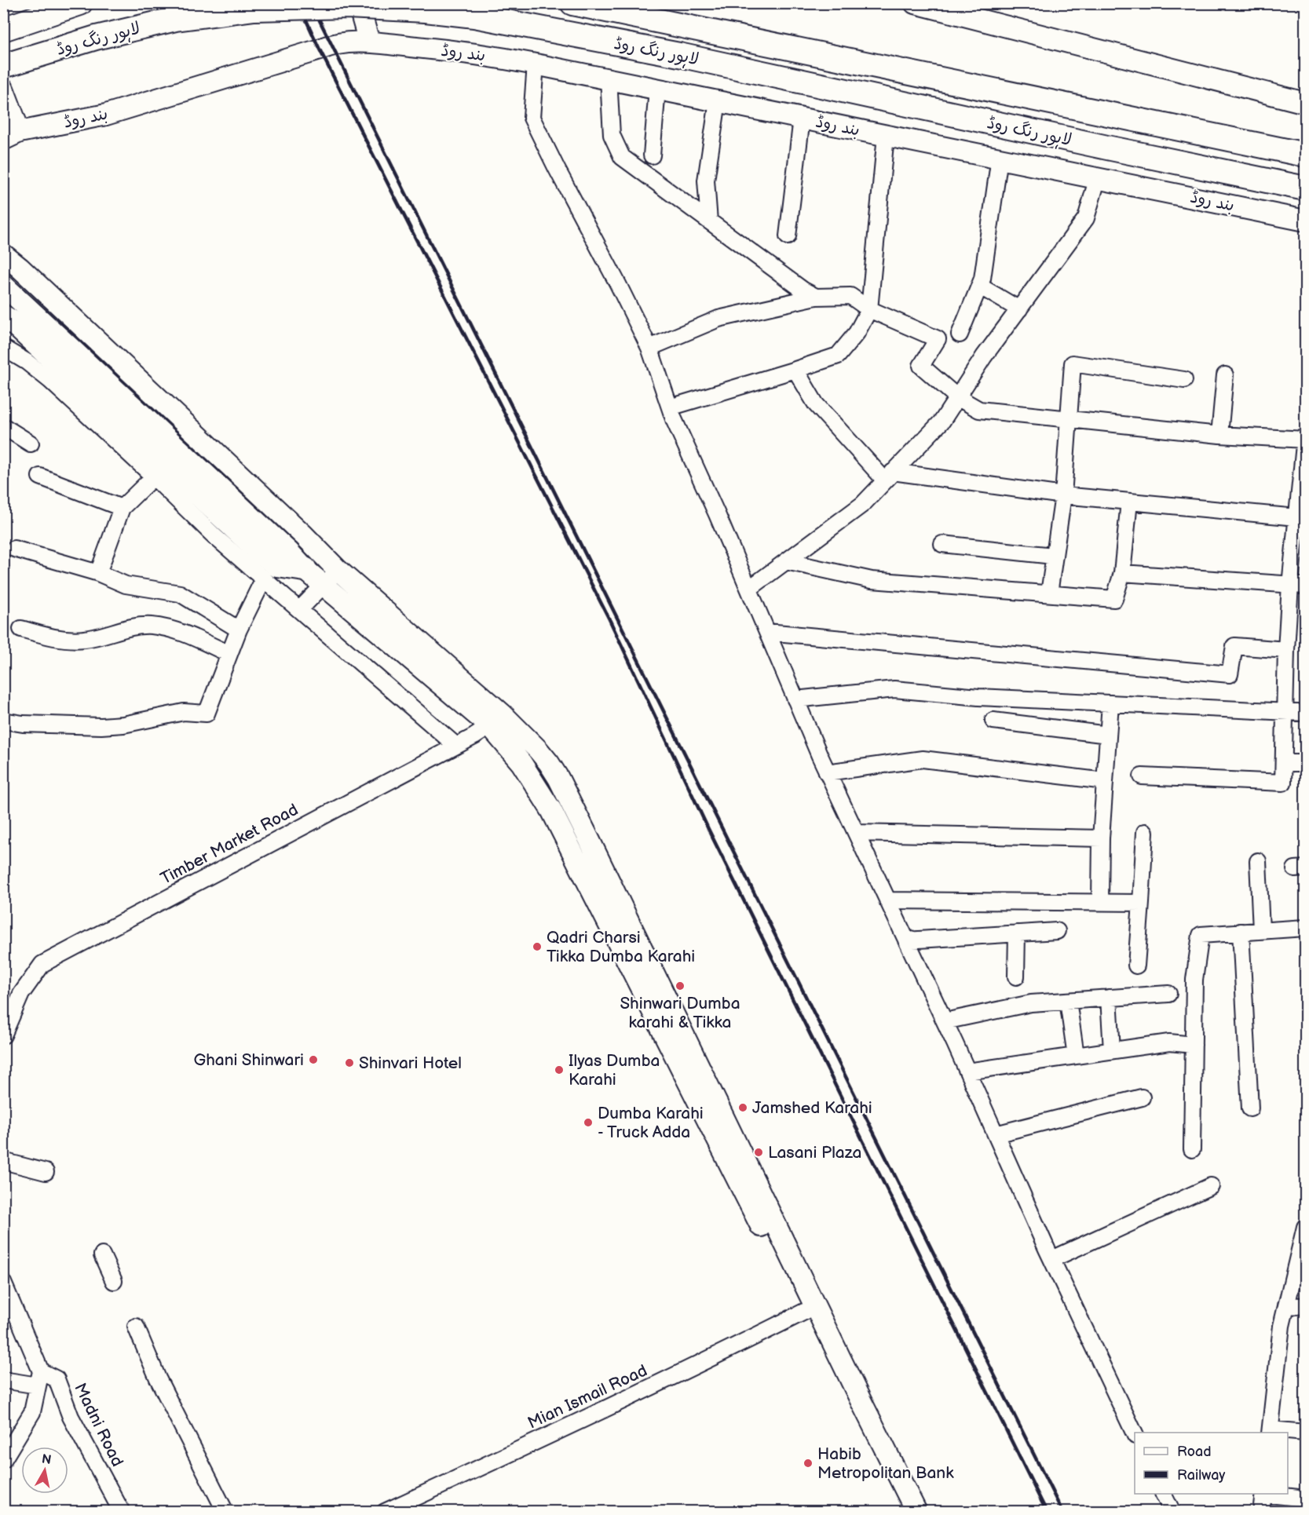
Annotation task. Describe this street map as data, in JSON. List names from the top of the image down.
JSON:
{
  "streets": {
    "highway": ["لاہور رنگ روڈ"],
    "main road": ["بند روڈ"],
    "street": ["Timber Market Road", "Mian Ismail Road", "Madni Road"]
  },
  "places": [
    "Qadri Charsi Tikka Dumba Karahi",
    "Shinwari Dumba karahi & Tikka",
    "Ghani Shinwari",
    "Shinvari Hotel",
    "Ilyas Dumba Karahi",
    "Jamshed Karahi",
    "Dumba Karahi - Truck Adda",
    "Lasani Plaza",
    "Habib Metropolitan Bank"
  ],
  "legend": ["Road", "Railway"],
  "north": "top"
}
